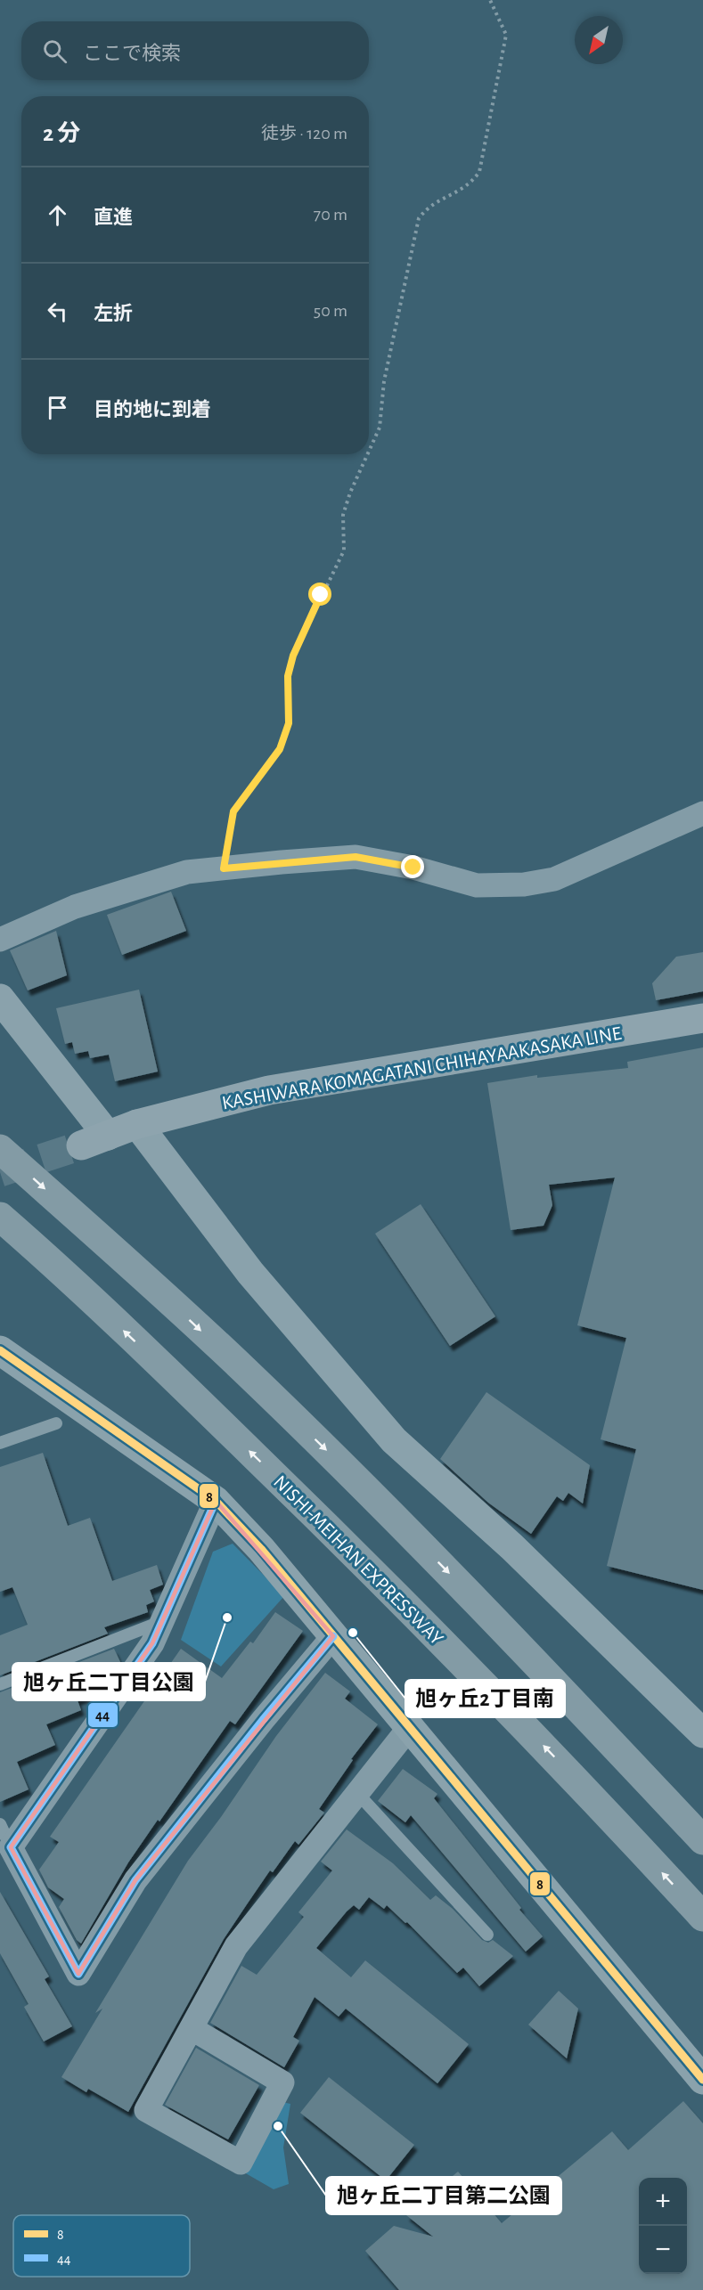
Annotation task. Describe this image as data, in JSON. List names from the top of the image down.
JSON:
{
  "streets": {
    "highway": ["NISHI-MEIHAN EXPRESSWAY"],
    "main road": ["KASHIWARA KOMAGATANI CHIHAYAAKASAKA LINE"]
  },
  "places": ["旭ヶ丘二丁目公園", "旭ヶ丘2丁目南", "旭ヶ丘二丁目第二公園"],
  "lines": ["transit line 8", "transit line 44"],
  "legend": ["8", "44"],
  "north": "bottom left",
  "page": {
    "search": "ここで検索",
    "heading": ["2 分", "徒歩 · 120 m"],
    "list": [
      ["直進", "70 m"],
      ["左折", "50 m"],
      "目的地に到着"
    ],
    "map_buttons": ["+", "−"]
  }
}
